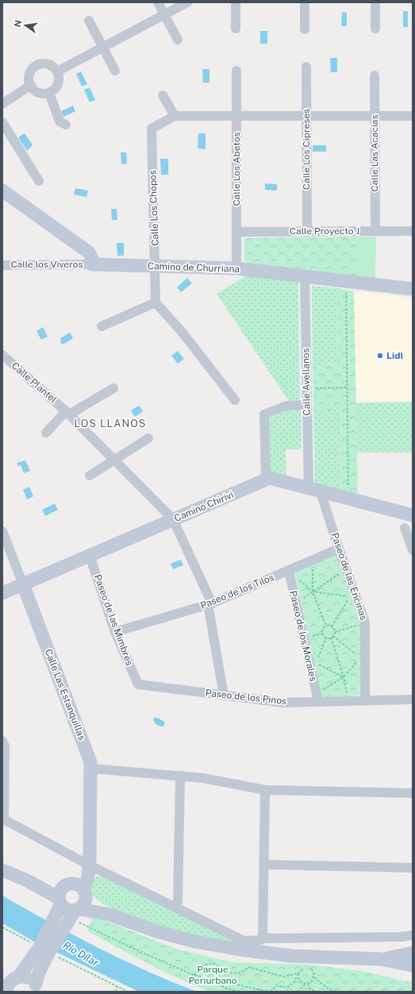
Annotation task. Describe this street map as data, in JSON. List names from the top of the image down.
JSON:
{
  "streets": {
    "street": [
      "Calle Los Cipreses",
      "Calle Las Acacias",
      "Calle Los Abetos",
      "Calle Los Chopos",
      "Calle Proyecto J",
      "Calle los Viveros",
      "Camino de Churriana",
      "Calle Avellanos",
      "Calle Plantel",
      "Camino Chirivi",
      "Paseo de las Encinas",
      "Paseo de los Tilos",
      "Paseo de las Mimbres",
      "Paseo de los Morales",
      "Calle Las Estanquillas",
      "Paseo de los Pinos"
    ]
  },
  "crossings": [
    ["Calle Los Cipreses", "Calle Los Chopos"],
    ["Calle Los Cipreses", "Calle Proyecto J"],
    ["Calle Las Acacias", "Calle Los Chopos"],
    ["Calle Las Acacias", "Calle Proyecto J"],
    ["Calle Los Abetos", "Calle Los Chopos"],
    ["Calle Los Abetos", "Calle Proyecto J"],
    ["Calle Los Abetos", "Camino de Churriana"],
    ["Calle Los Chopos", "Camino de Churriana"],
    ["Calle los Viveros", "Camino de Churriana"],
    ["Camino de Churriana", "Calle Avellanos"],
    ["Calle Avellanos", "Camino Chirivi"],
    ["Calle Avellanos", "Paseo de las Encinas"],
    ["Calle Plantel", "Camino Chirivi"],
    ["Camino Chirivi", "Paseo de las Encinas"],
    ["Camino Chirivi", "Paseo de las Mimbres"],
    ["Camino Chirivi", "Calle Las Estanquillas"],
    ["Paseo de las Encinas", "Paseo de los Tilos"],
    ["Paseo de las Encinas", "Paseo de los Pinos"],
    ["Paseo de los Tilos", "Paseo de las Mimbres"],
    ["Paseo de los Tilos", "Paseo de los Morales"],
    ["Paseo de las Mimbres", "Paseo de los Pinos"],
    ["Paseo de los Morales", "Paseo de los Pinos"]
  ],
  "districts": ["LOS LLANOS"],
  "water": ["Río Dílar"],
  "parks": ["Parque Periurbano"],
  "places": ["Lidl"],
  "north": "left"
}
